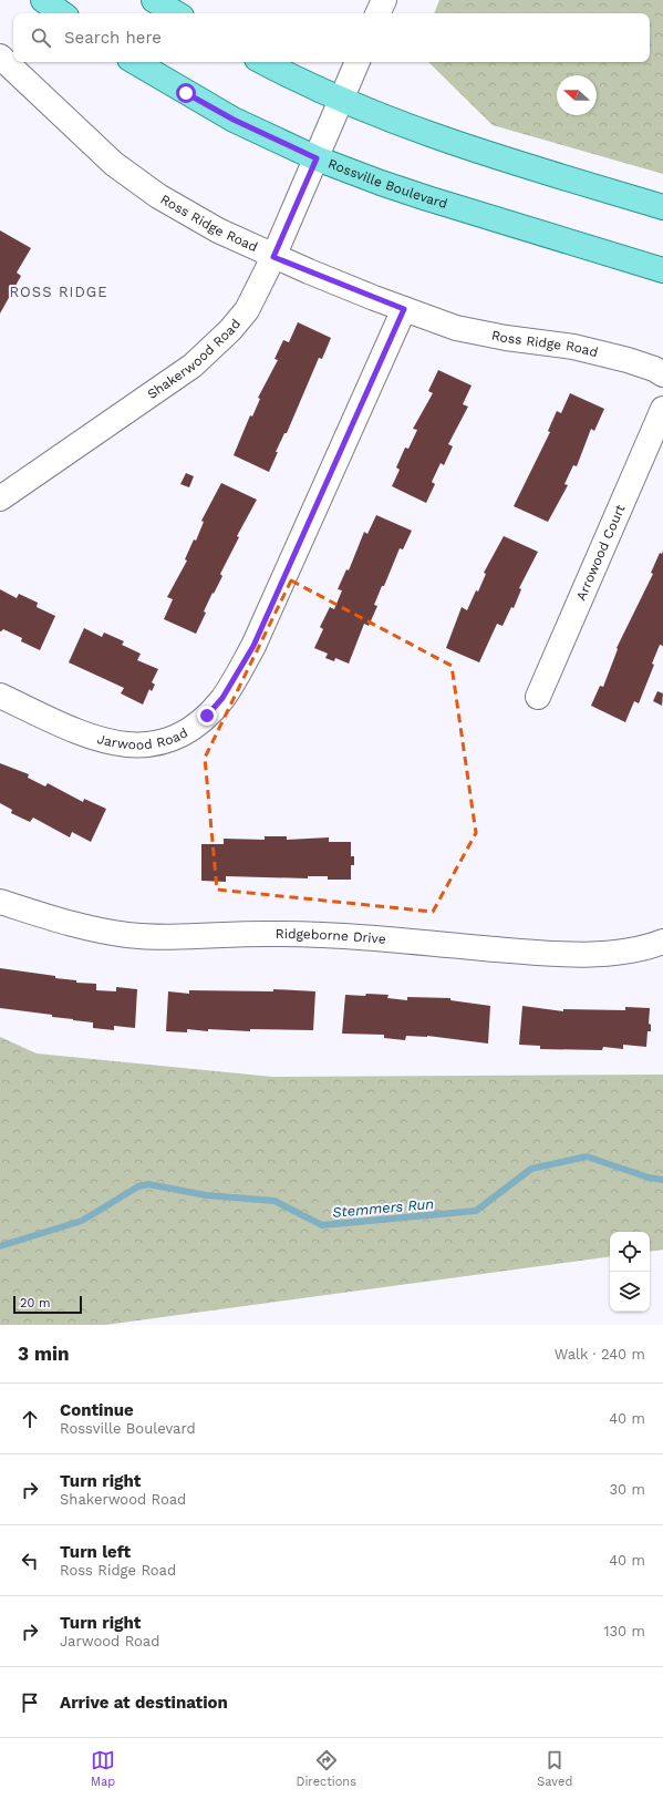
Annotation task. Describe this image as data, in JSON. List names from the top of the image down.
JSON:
{
  "streets": {
    "main road": ["Rossville Boulevard"],
    "street": [
      "Ross Ridge Road",
      "Shakerwood Road",
      "Arrowood Court",
      "Jarwood Road",
      "Ridgeborne Drive"
    ]
  },
  "crossings": [
    ["Rossville Boulevard", "Shakerwood Road"],
    ["Ross Ridge Road", "Shakerwood Road"],
    ["Ross Ridge Road", "Jarwood Road"]
  ],
  "districts": ["ROSS RIDGE"],
  "water": ["Stemmers Run"],
  "scale_bar": "20 m",
  "north": "left",
  "page": {
    "search": "Search here",
    "scale": "20 m",
    "heading": ["3 min", "Walk · 240 m"],
    "list": [
      ["Continue", "Rossville Boulevard", "40 m"],
      ["Turn right", "Shakerwood Road", "30 m"],
      ["Turn left", "Ross Ridge Road", "40 m"],
      ["Turn right", "Jarwood Road", "130 m"],
      "Arrive at destination"
    ],
    "nav": ["Map", "Directions", "Saved"]
  }
}
